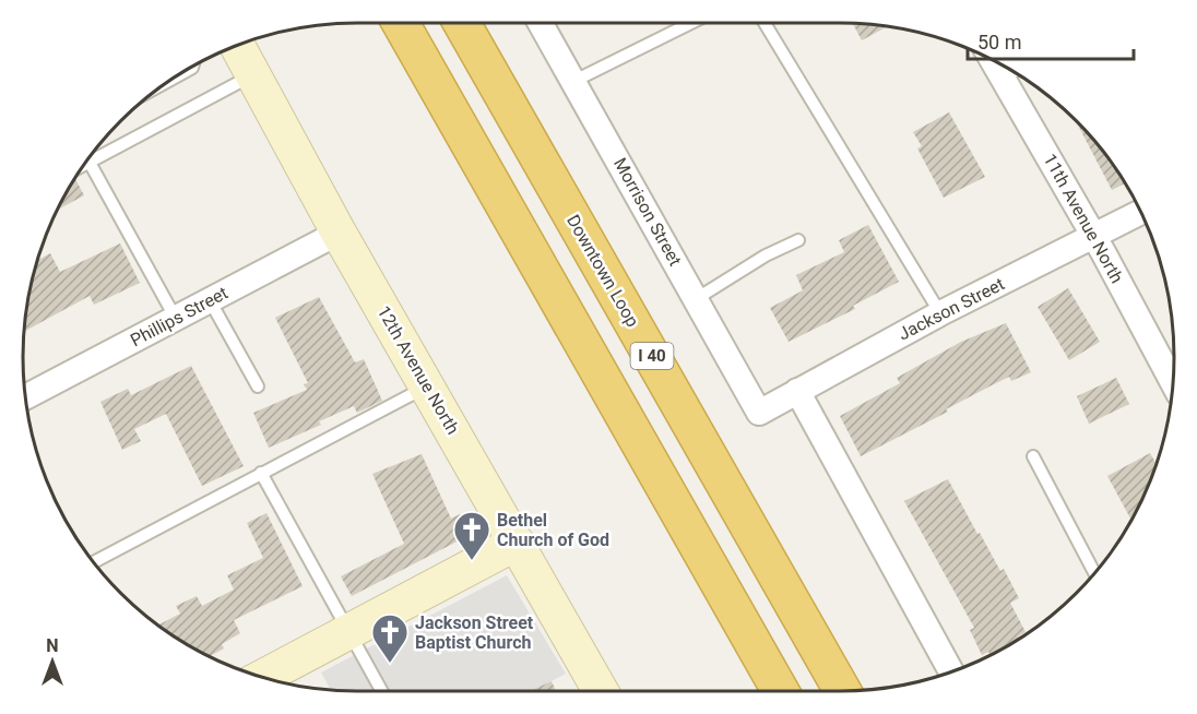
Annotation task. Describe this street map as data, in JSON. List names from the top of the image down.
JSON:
{
  "streets": {
    "highway": ["Downtown Loop", "I 40"],
    "street": [
      "Morrison Street",
      "11th Avenue North",
      "Jackson Street",
      "Phillips Street",
      "12th Avenue North"
    ]
  },
  "crossings": [
    ["Morrison Street", "Jackson Street"],
    ["11th Avenue North", "Jackson Street"],
    ["Phillips Street", "12th Avenue North"]
  ],
  "places": {
    "church": ["Bethel Church of God", "Jackson Street Baptist Church"]
  },
  "scale_bar": "50 m",
  "north": "top"
}
